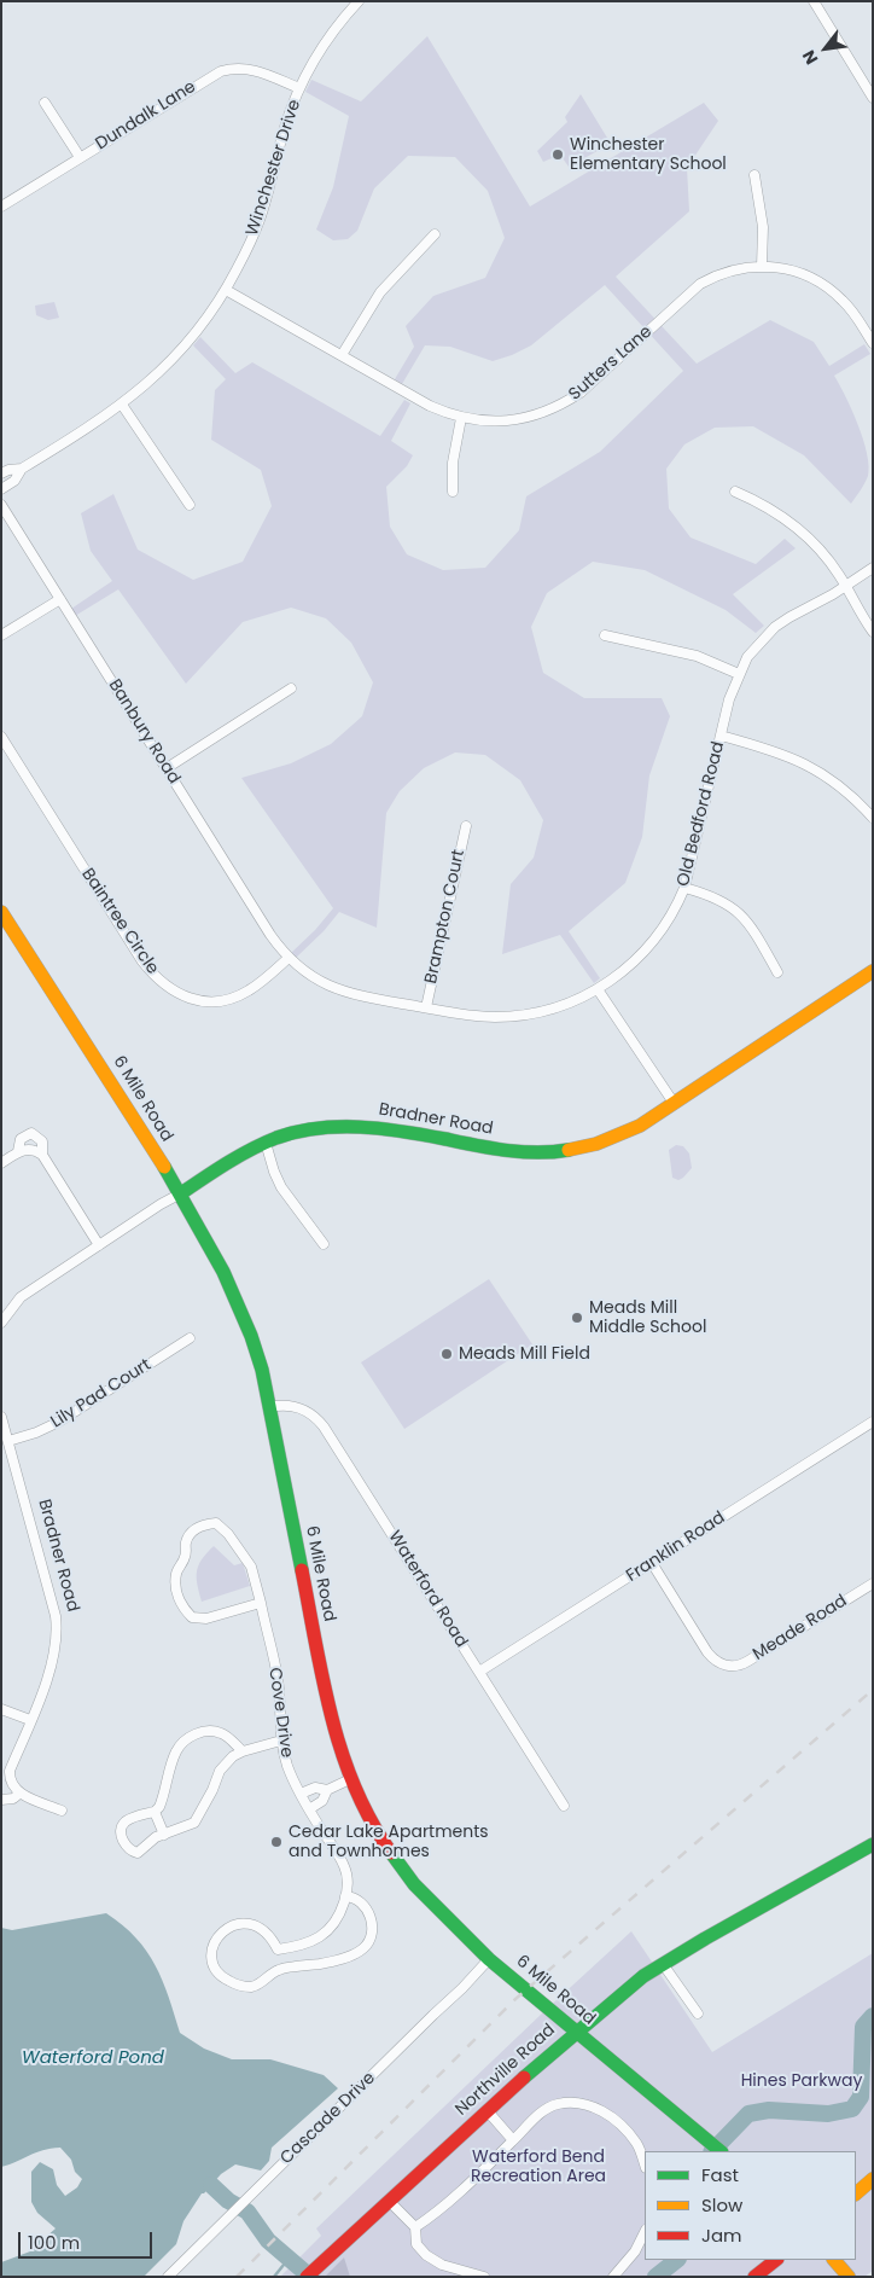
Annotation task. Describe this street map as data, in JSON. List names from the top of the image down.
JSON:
{
  "streets": {
    "street": [
      "Dundalk Lane",
      "Winchester Drive",
      "Sutters Lane",
      "Banbury Road",
      "Old Bedford Road",
      "Brampton Court",
      "Baintree Circle",
      "6 Mile Road",
      "Bradner Road",
      "Lily Pad Court",
      "Franklin Road",
      "Waterford Road",
      "Meade Road",
      "Cove Drive",
      "Northville Road",
      "Cascade Drive"
    ]
  },
  "crossings": [
    ["Dundalk Lane", "Winchester Drive"],
    ["Winchester Drive", "Sutters Lane"],
    ["Banbury Road", "Old Bedford Road"],
    ["Banbury Road", "Baintree Circle"],
    ["Old Bedford Road", "Brampton Court"],
    ["Old Bedford Road", "Baintree Circle"],
    ["6 Mile Road", "Bradner Road"],
    ["6 Mile Road", "Waterford Road"],
    ["6 Mile Road", "Northville Road"],
    ["6 Mile Road", "Cascade Drive"],
    ["Bradner Road", "Lily Pad Court"],
    ["Franklin Road", "Waterford Road"],
    ["Franklin Road", "Meade Road"]
  ],
  "water": ["Waterford Pond"],
  "parks": ["Hines Parkway", "Waterford Bend Recreation Area"],
  "places": [
    "Winchester Elementary School",
    "Meads Mill Middle School",
    "Meads Mill Field",
    "Cedar Lake Apartments and Townhomes"
  ],
  "legend": ["Fast", "Slow", "Jam"],
  "scale_bar": "100 m",
  "north": "bottom left"
}
